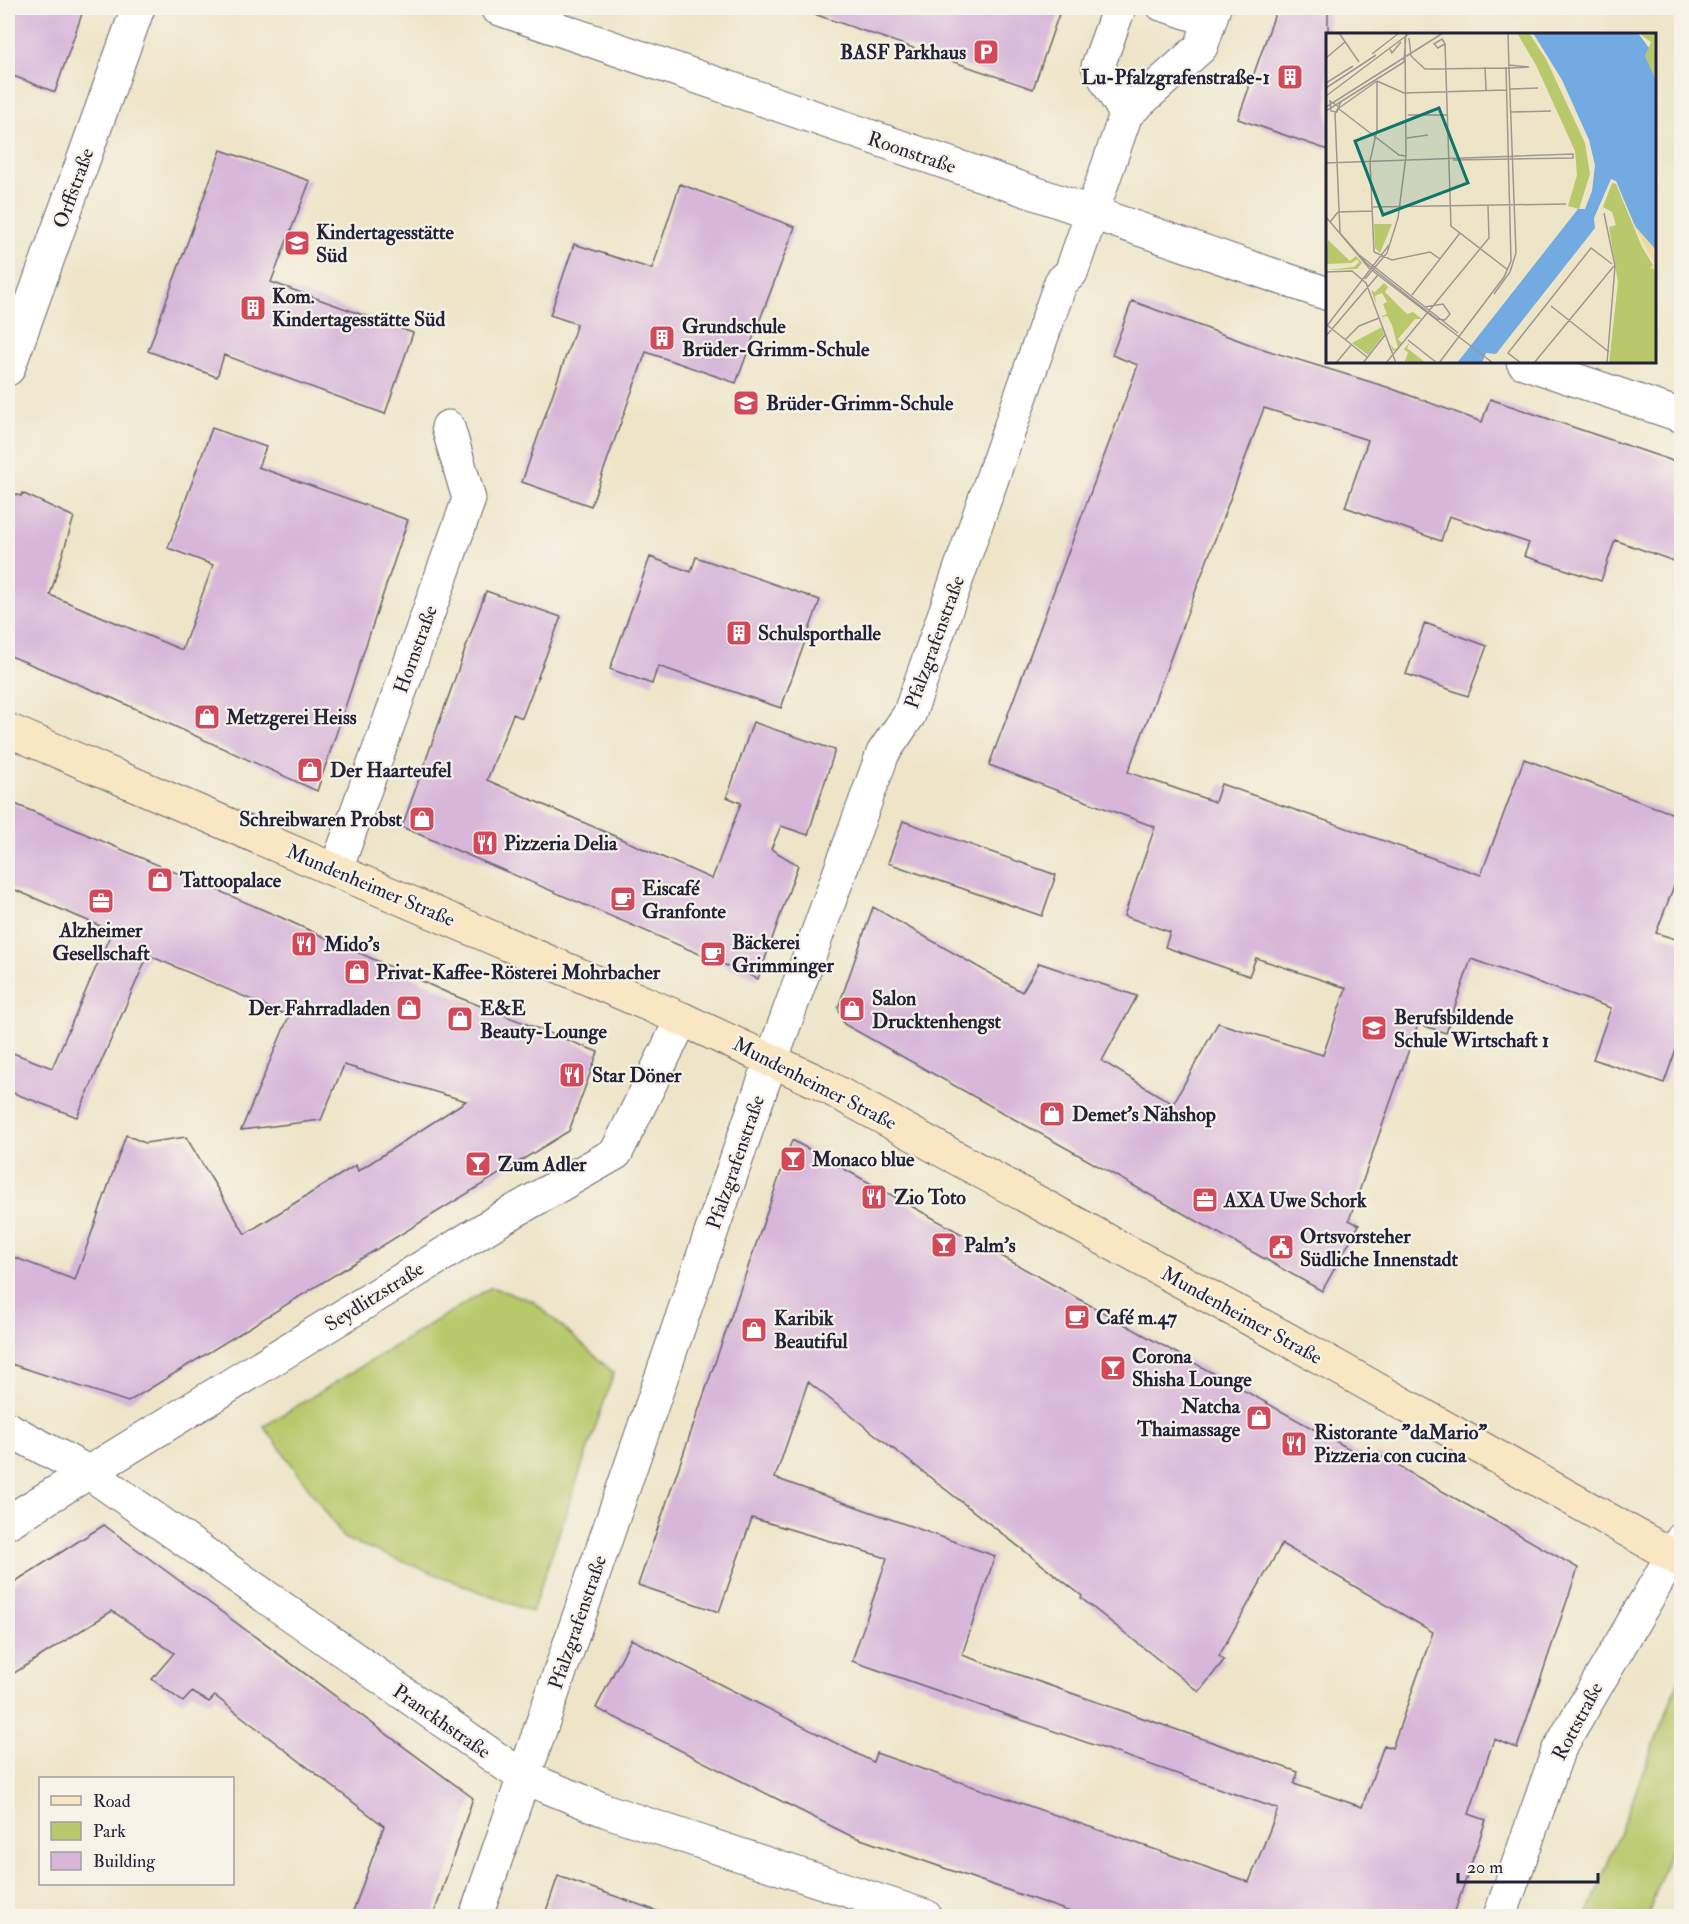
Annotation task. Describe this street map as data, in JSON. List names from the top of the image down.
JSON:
{
  "streets": {
    "street": [
      "Roonstraße",
      "Orffstraße",
      "Pfalzgrafenstraße",
      "Hornstraße",
      "Mundenheimer Straße",
      "Seydlitzstraße",
      "Pranckhstraße",
      "Rottstraße"
    ]
  },
  "crossings": [
    ["Roonstraße", "Pfalzgrafenstraße"],
    ["Pfalzgrafenstraße", "Mundenheimer Straße"],
    ["Pfalzgrafenstraße", "Pranckhstraße"],
    ["Hornstraße", "Mundenheimer Straße"],
    ["Mundenheimer Straße", "Seydlitzstraße"],
    ["Mundenheimer Straße", "Rottstraße"],
    ["Seydlitzstraße", "Pranckhstraße"]
  ],
  "places": {
    "parking": ["BASF Parkhaus"],
    "building": [
      "Lu-Pfalzgrafenstraße-1",
      "Kom. Kindertagesstätte Süd",
      "Grundschule Brüder-Grimm-Schule",
      "Schulsporthalle"
    ],
    "school or university": ["Kindertagesstätte Süd", "Brüder-Grimm-Schule", "Berufsbildende Schule Wirtschaft 1"],
    "shop": [
      "Metzgerei Heiss",
      "Der Haarteufel",
      "Schreibwaren Probst",
      "Tattoopalace",
      "Privat-Kaffee-Rösterei Mohrbacher",
      "Der Fahrradladen",
      "Salon Drucktenhengst",
      "E&E Beauty-Lounge",
      "Demet's Nähshop",
      "Karibik Beautiful",
      "Natcha Thaimassage"
    ],
    "restaurant": [
      "Pizzeria Delia",
      "Mido's",
      "Star Döner",
      "Zio Toto",
      "Ristorante \"daMario\" Pizzeria con cucina"
    ],
    "cafe": ["Eiscafé Granfonte", "Bäckerei Grimminger", "Café m.47"],
    "office": ["Alzheimer Gesellschaft", "AXA Uwe Schork"],
    "bar": [
      "Monaco blue",
      "Zum Adler",
      "Palm's",
      "Corona Shisha Lounge"
    ],
    "public building": ["Ortsvorsteher Südliche Innenstadt"]
  },
  "legend": ["Road", "Park", "Building"],
  "scale_bar": "20 m"
}
